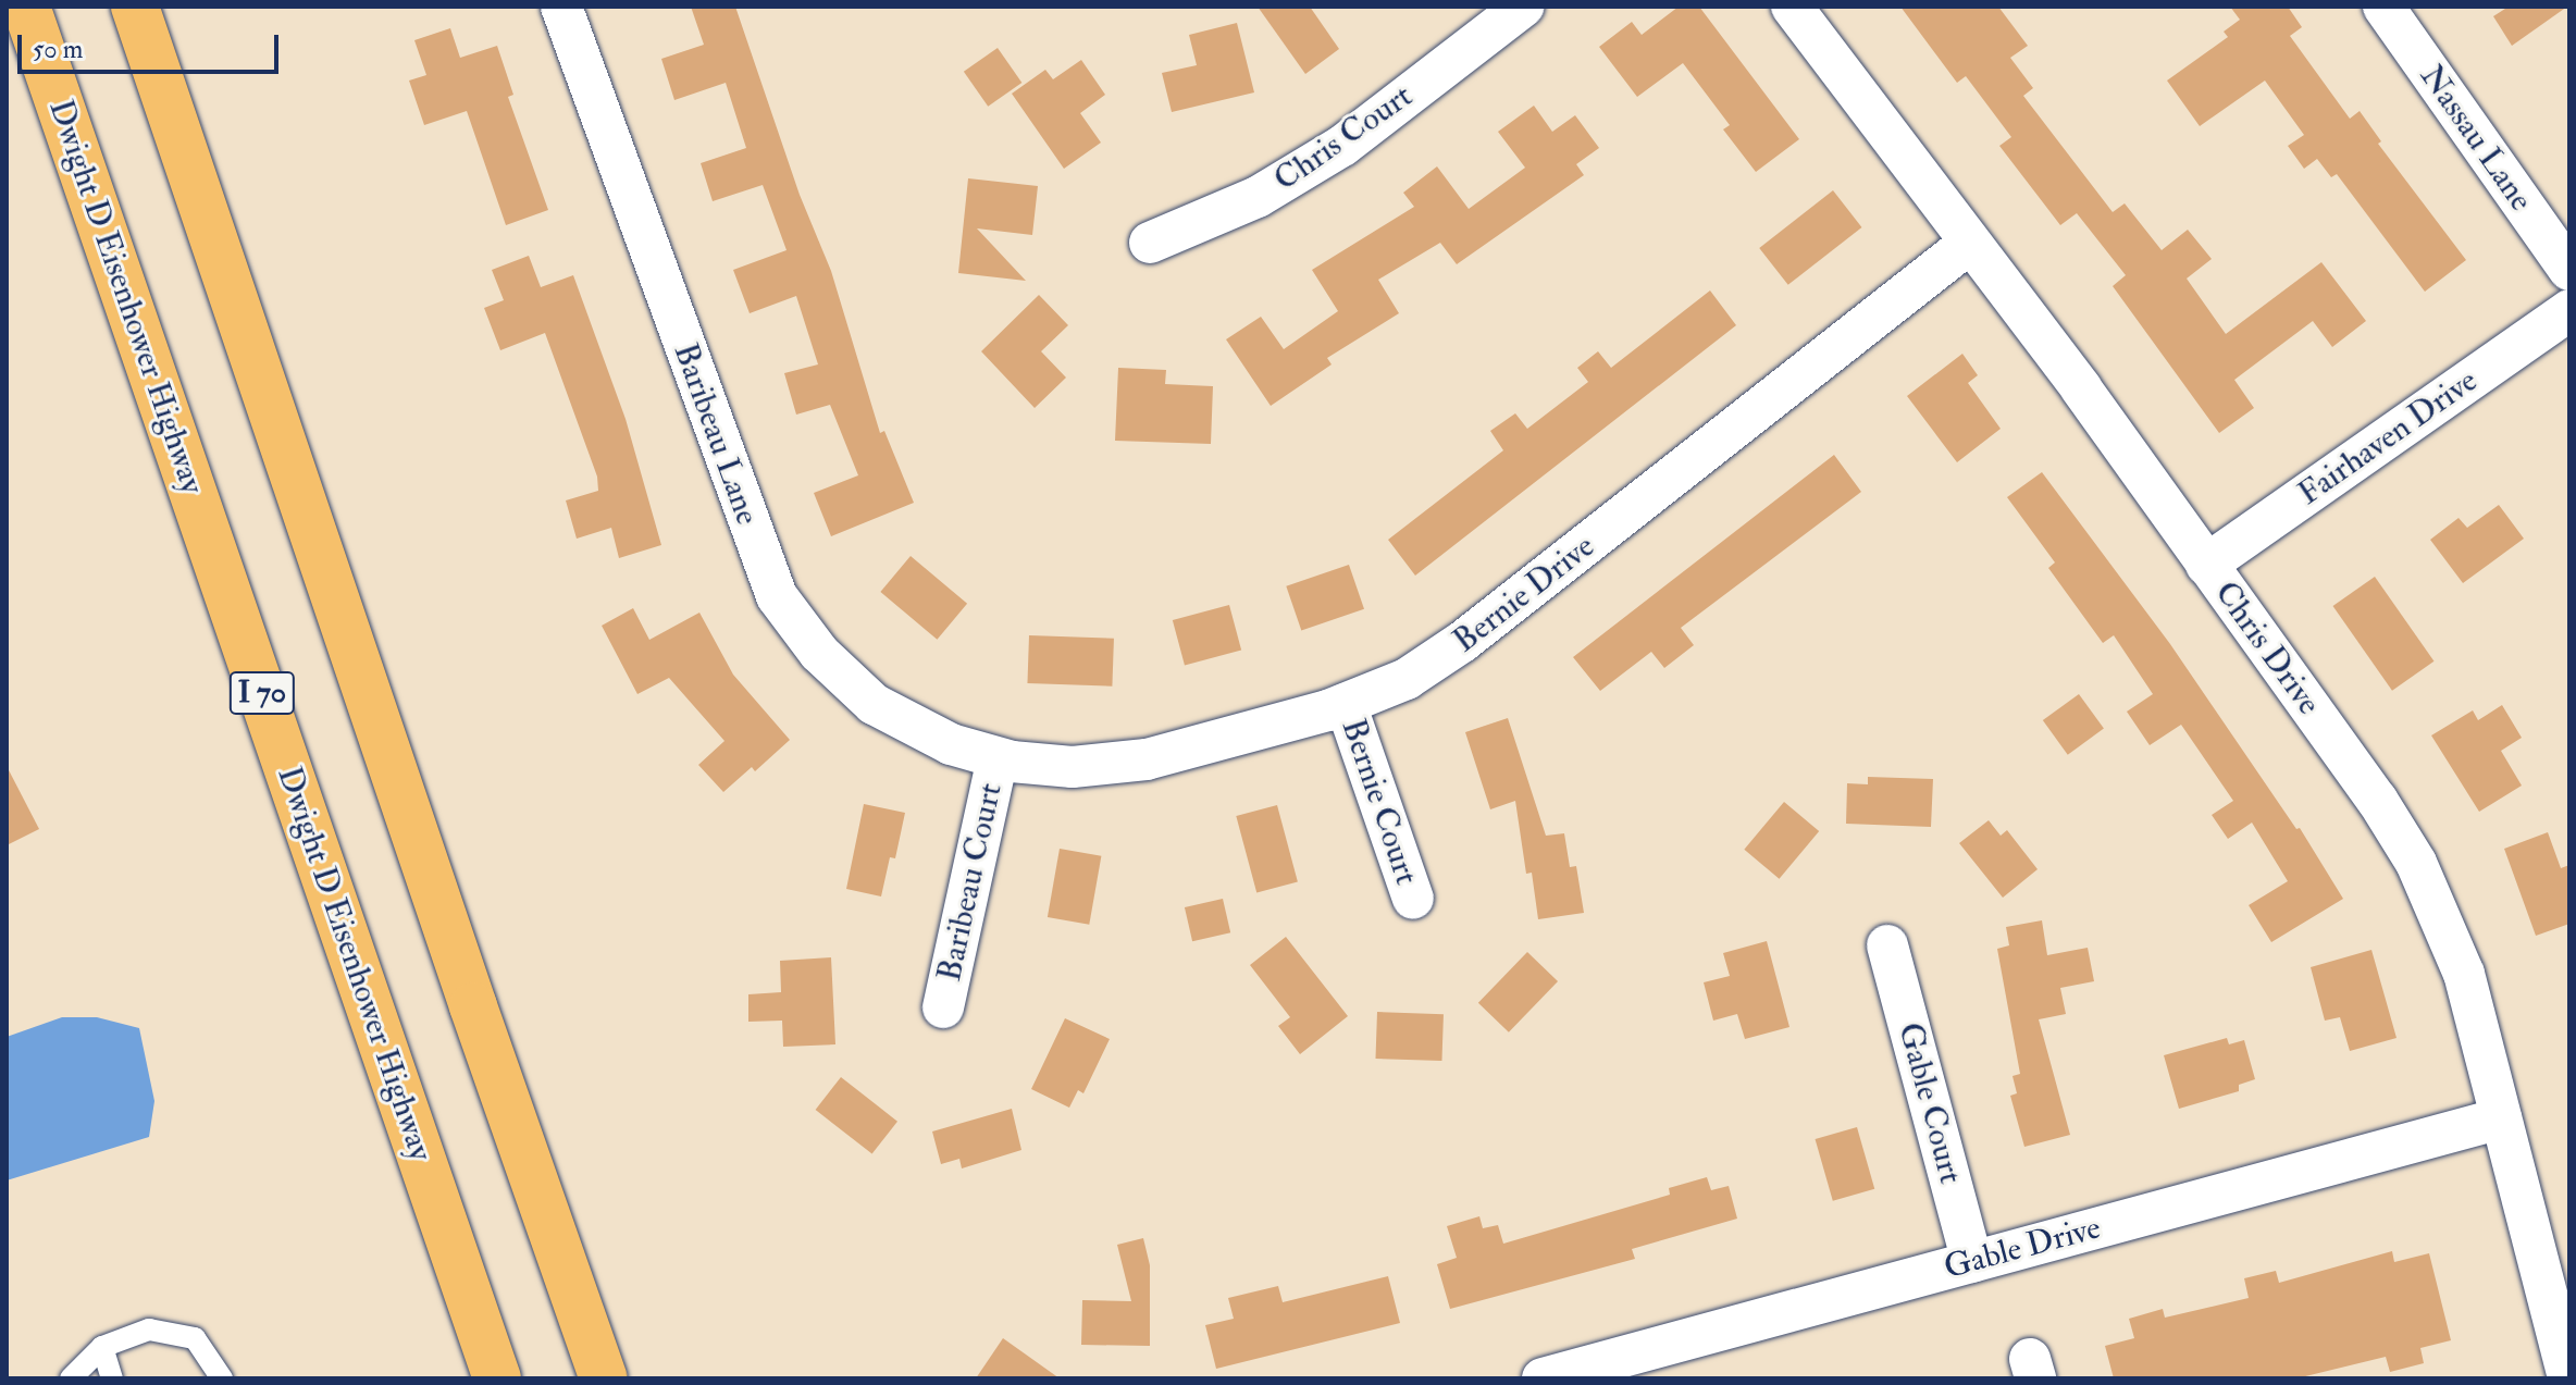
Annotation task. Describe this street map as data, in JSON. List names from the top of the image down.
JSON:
{
  "streets": {
    "highway": ["Dwight D Eisenhower Highway", "I 70"],
    "street": [
      "Chris Court",
      "Nassau Lane",
      "Baribeau Lane",
      "Fairhaven Drive",
      "Bernie Drive",
      "Chris Drive",
      "Bernie Court",
      "Baribeau Court",
      "Gable Court",
      "Gable Drive"
    ]
  },
  "crossings": [
    ["Baribeau Lane", "Bernie Drive"],
    ["Baribeau Lane", "Baribeau Court"],
    ["Fairhaven Drive", "Chris Drive"],
    ["Bernie Drive", "Chris Drive"],
    ["Bernie Drive", "Bernie Court"],
    ["Bernie Drive", "Baribeau Court"],
    ["Chris Drive", "Gable Drive"],
    ["Gable Court", "Gable Drive"]
  ],
  "scale_bar": "50 m"
}
